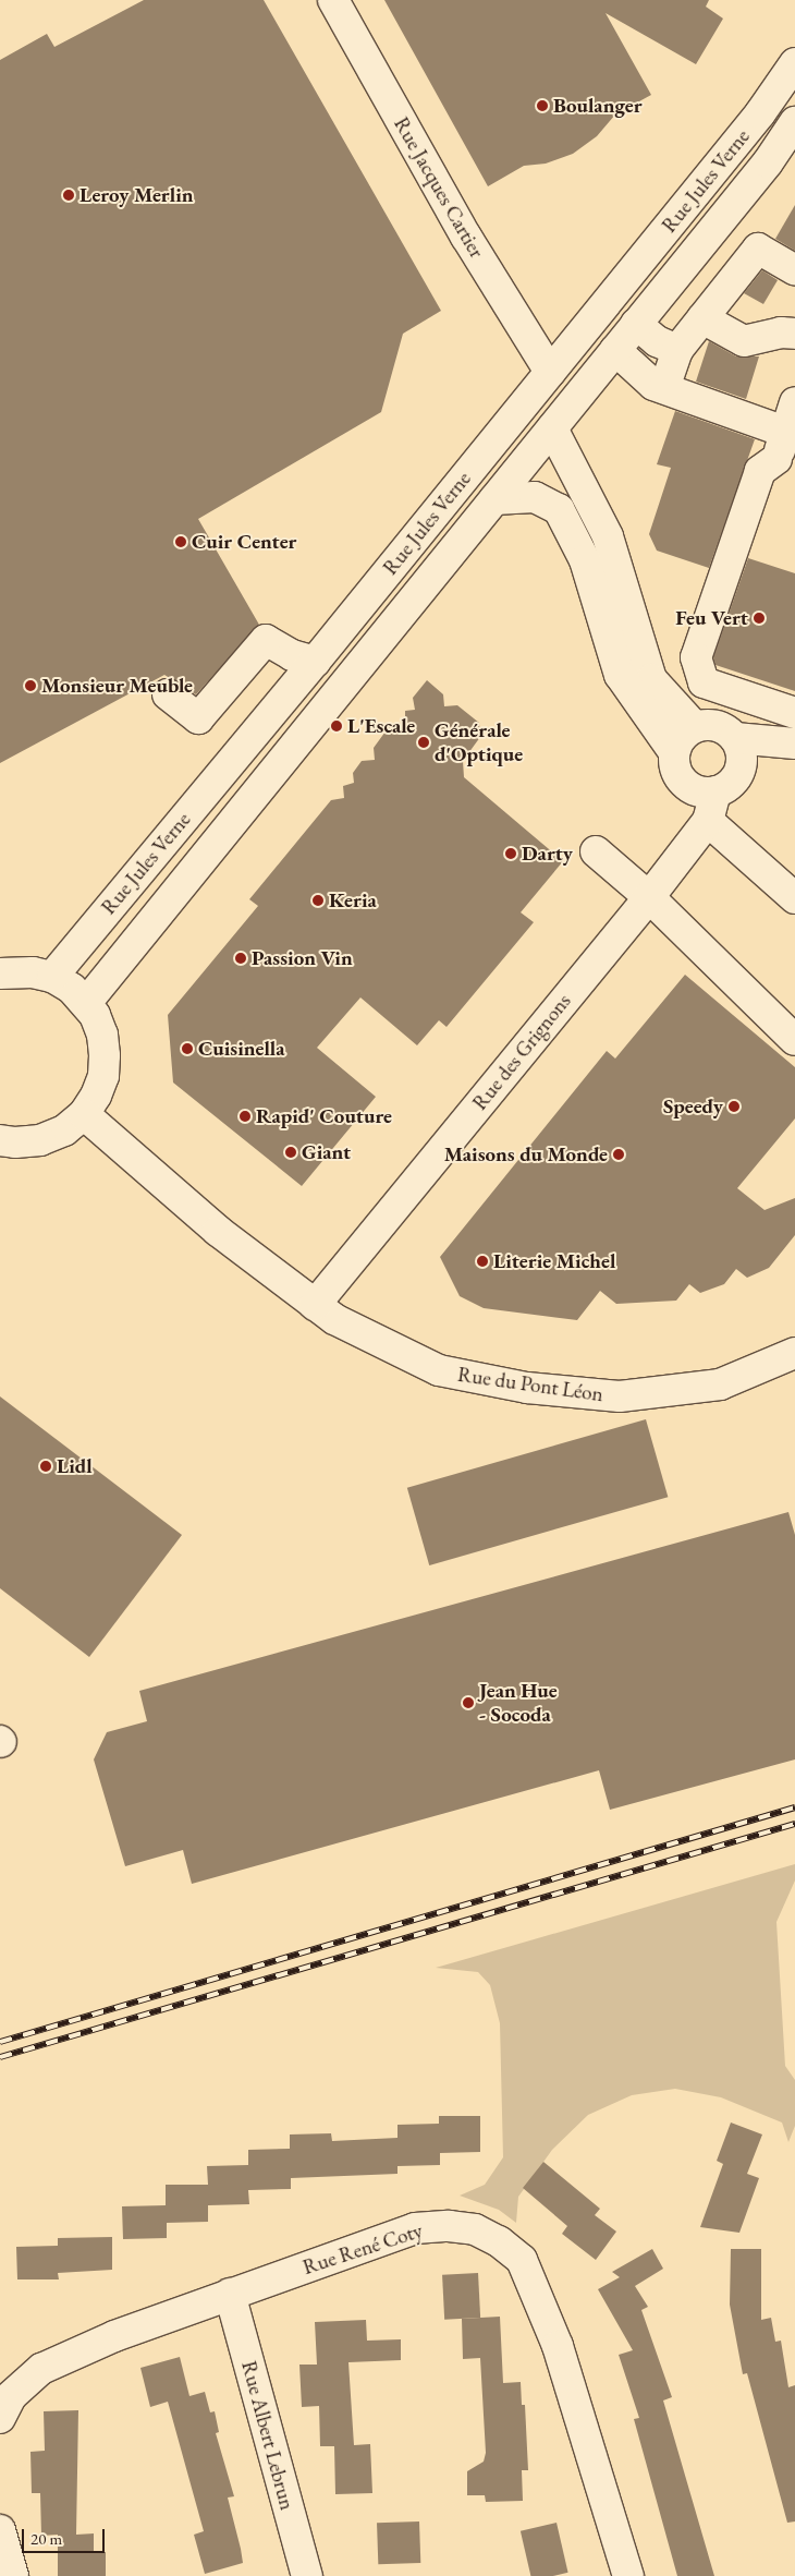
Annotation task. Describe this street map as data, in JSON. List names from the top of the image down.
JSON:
{
  "streets": {
    "street": [
      "Rue Jules Verne",
      "Rue Jacques Cartier",
      "Rue des Grignons",
      "Rue du Pont Léon",
      "Rue René Coty",
      "Rue Albert Lebrun"
    ]
  },
  "crossings": [
    ["Rue Jules Verne", "Rue Jacques Cartier"],
    ["Rue des Grignons", "Rue du Pont Léon"],
    ["Rue René Coty", "Rue Albert Lebrun"]
  ],
  "places": [
    "Boulanger",
    "Leroy Merlin",
    "Cuir Center",
    "Feu Vert",
    "Monsieur Meuble",
    "L'Escale",
    "Générale d'Optique",
    "Darty",
    "Keria",
    "Passion Vin",
    "Cuisinella",
    "Speedy",
    "Rapid' Couture",
    "Giant",
    "Maisons du Monde",
    "Literie Michel",
    "Lidl",
    "Jean Hue - Socoda"
  ],
  "scale_bar": "20 m"
}
